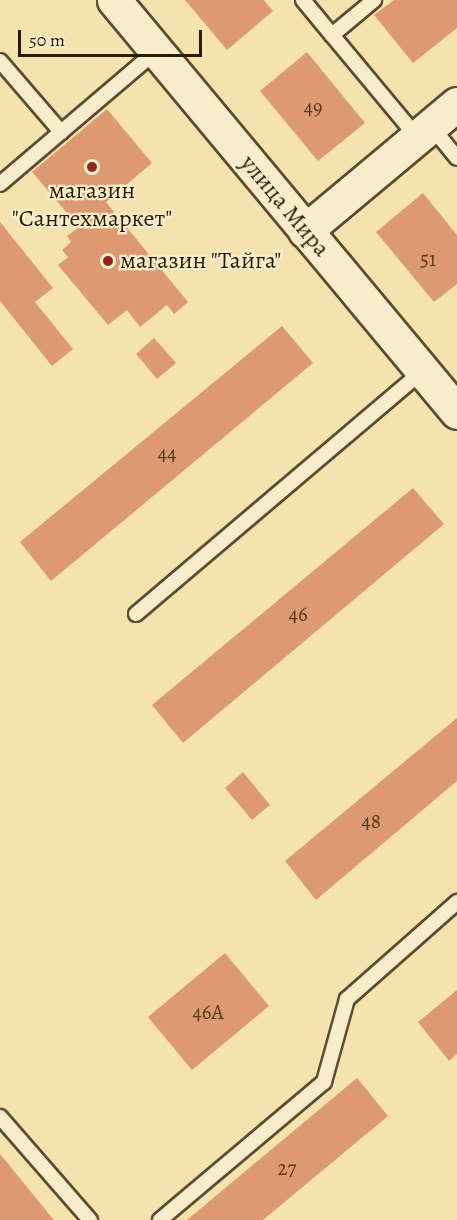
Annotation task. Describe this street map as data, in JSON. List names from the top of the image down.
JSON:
{
  "streets": {
    "street": ["улица Мира"]
  },
  "places": ["магазин \"Сантехмаркет\"", "магазин \"Тайга\""],
  "house_numbers": [
    "49",
    "51",
    "44",
    "46",
    "48",
    "46А",
    "27"
  ],
  "scale_bar": "50 m"
}
